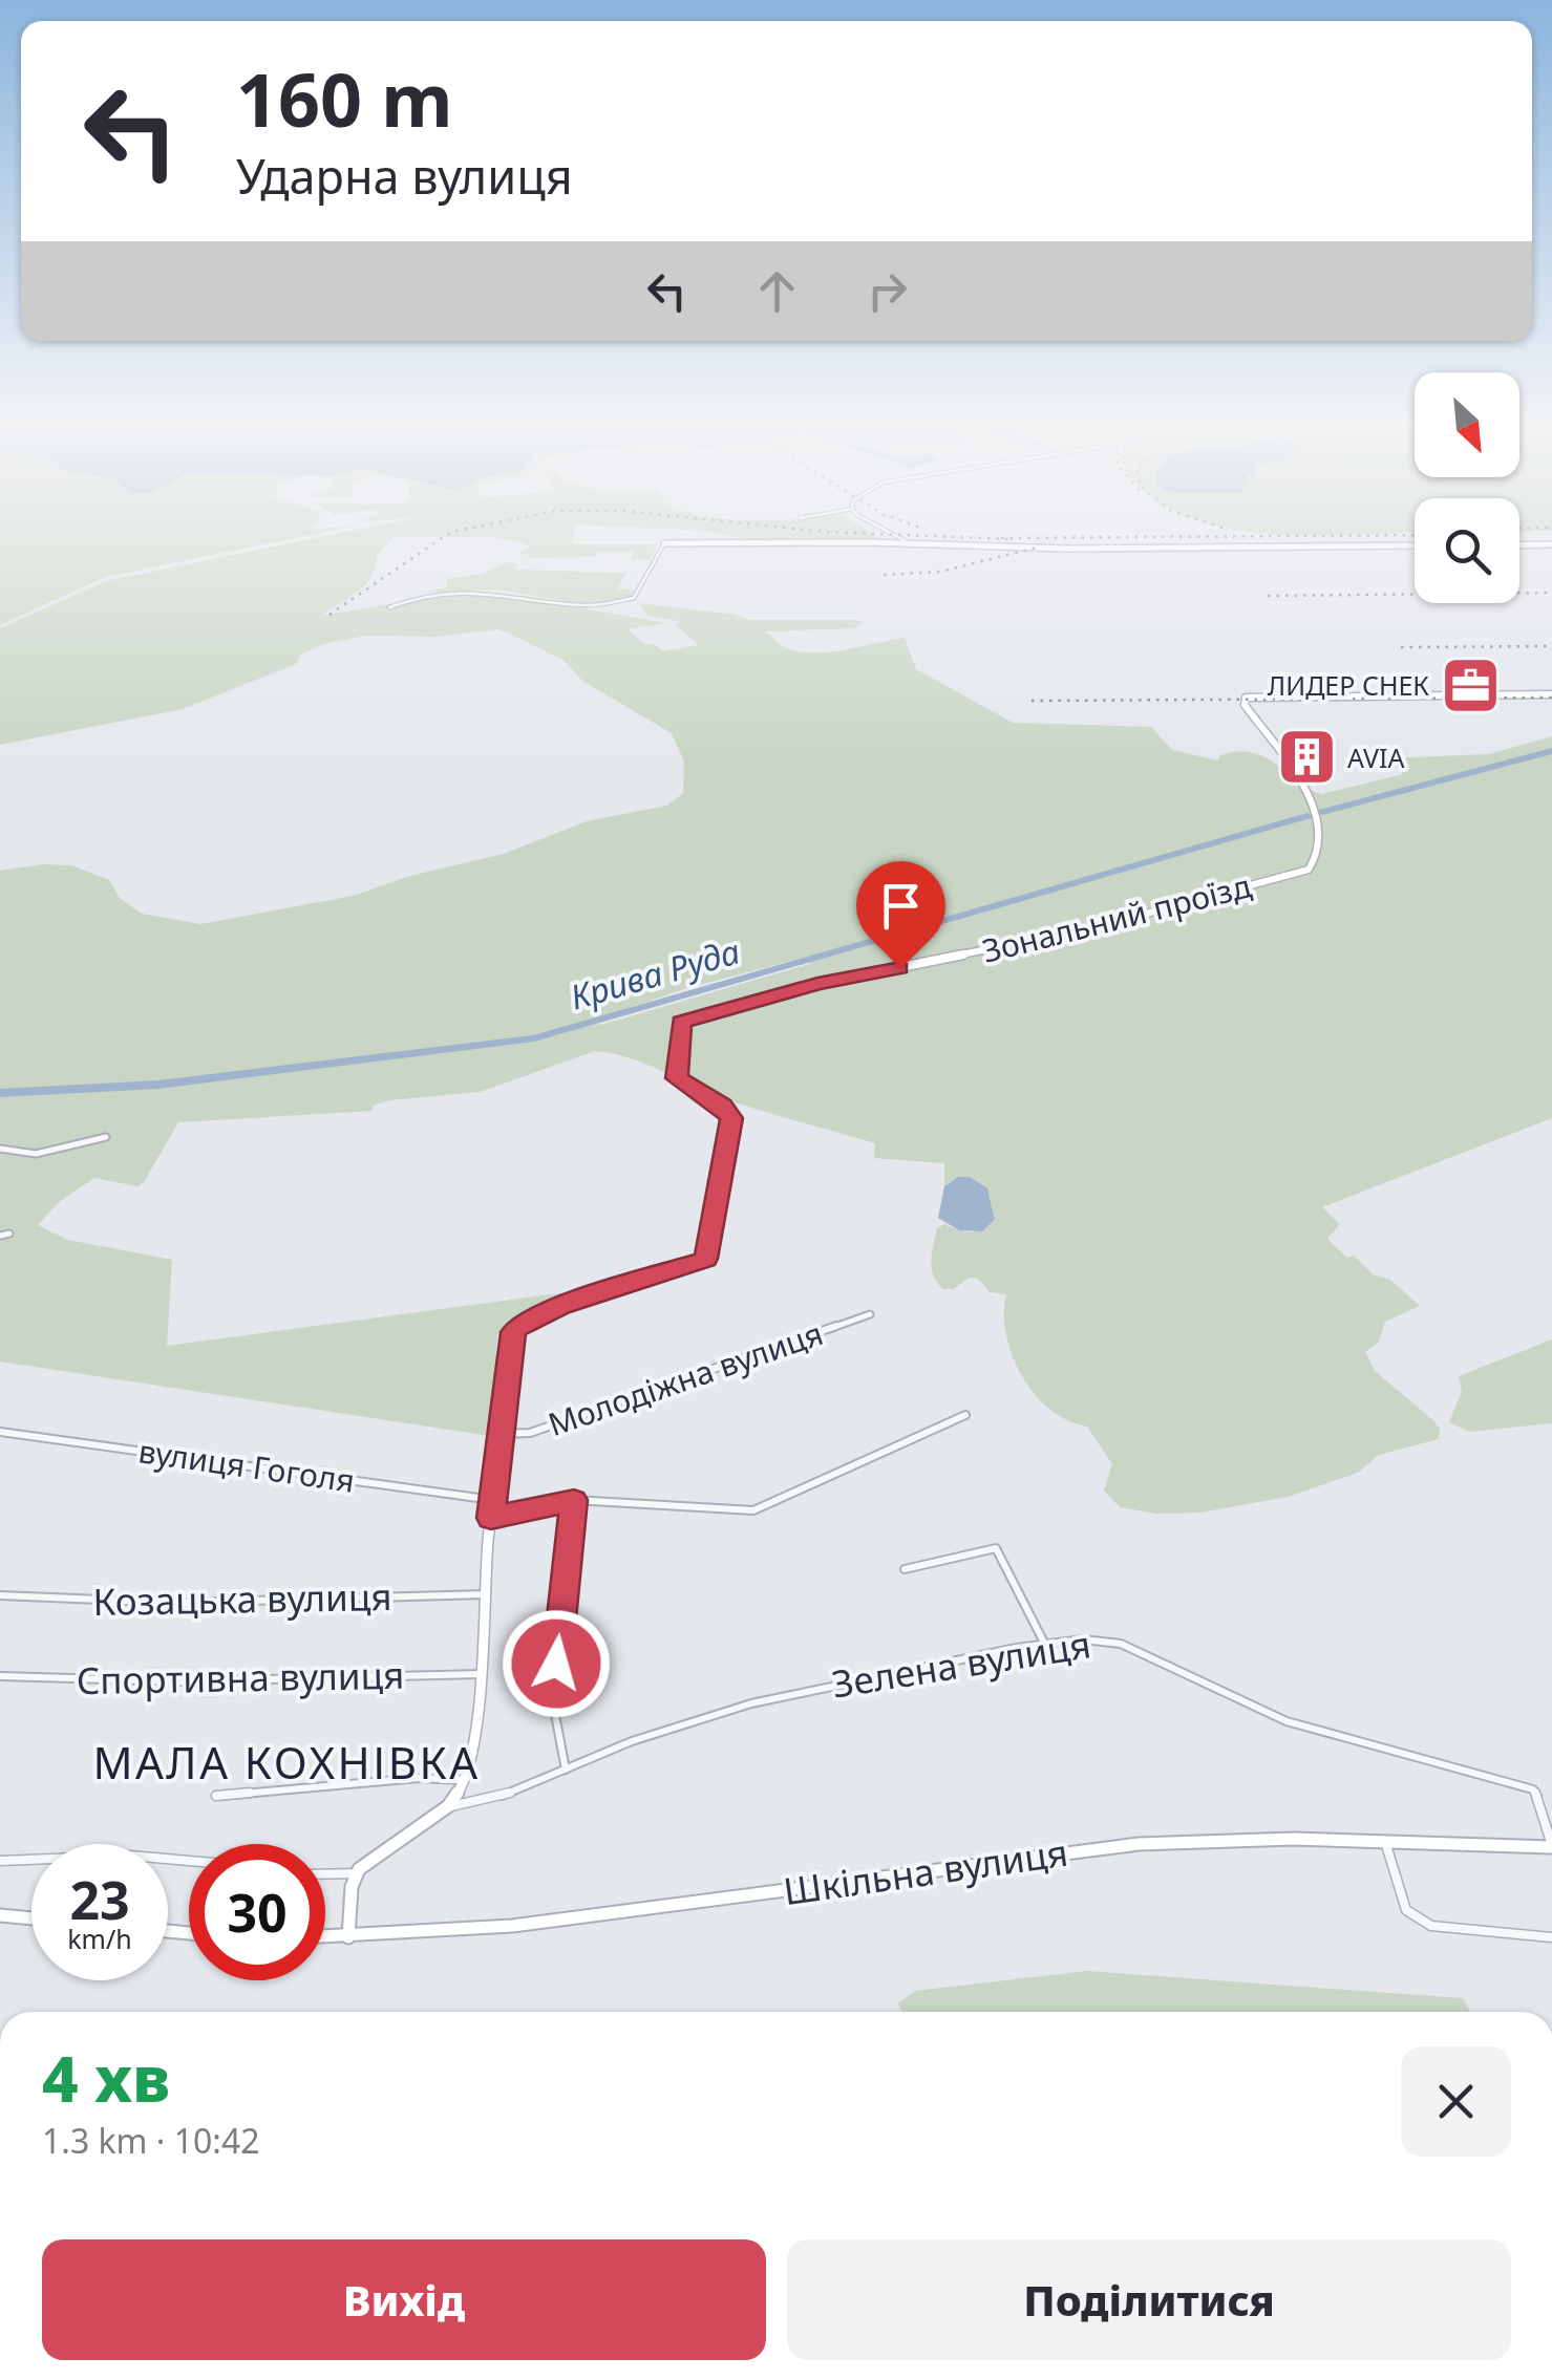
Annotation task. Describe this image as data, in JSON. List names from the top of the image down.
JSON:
{
  "streets": {
    "street": [
      "Зональний проїзд",
      "Молодіжна вулиця",
      "вулиця Гоголя",
      "Козацька вулиця",
      "Зелена вулиця",
      "Спортивна вулиця",
      "Шкільна вулиця"
    ]
  },
  "crossings": [
    ["Зональний проїзд", "Молодіжна вулиця"],
    ["Зелена вулиця", "Шкільна вулиця"]
  ],
  "districts": ["МАЛА КОХНІВКА"],
  "water": ["Крива Руда"],
  "places": {
    "office": ["ЛИДЕР СНЕК"],
    "building": ["AVIA"]
  },
  "north": "bottom right",
  "page": {
    "turn": ["160 m", "Ударна вулиця"],
    "speed": "23 km/h",
    "limit": "30",
    "heading": ["4 хв", "1.3 km · 10:42"],
    "buttons": ["Вихід", "Поділитися"]
  }
}
